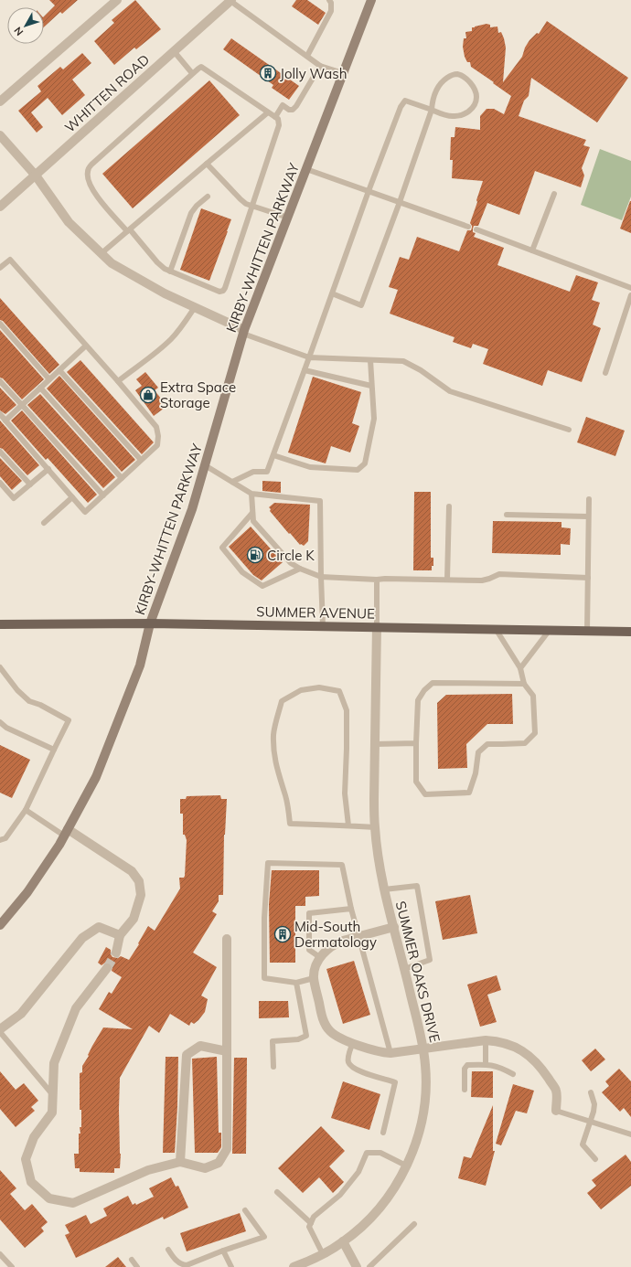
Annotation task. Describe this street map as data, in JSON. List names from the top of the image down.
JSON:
{
  "streets": {
    "main road": ["KIRBY-WHITTEN PARKWAY", "SUMMER AVENUE"],
    "street": ["WHITTEN ROAD", "SUMMER OAKS DRIVE"]
  },
  "crossings": [
    ["KIRBY-WHITTEN PARKWAY", "SUMMER AVENUE"],
    ["SUMMER AVENUE", "SUMMER OAKS DRIVE"]
  ],
  "places": {
    "building": ["Jolly Wash", "Mid-South Dermatology"],
    "shop": ["Extra Space Storage"],
    "fuel station": ["Circle K"]
  },
  "north": "bottom left"
}
